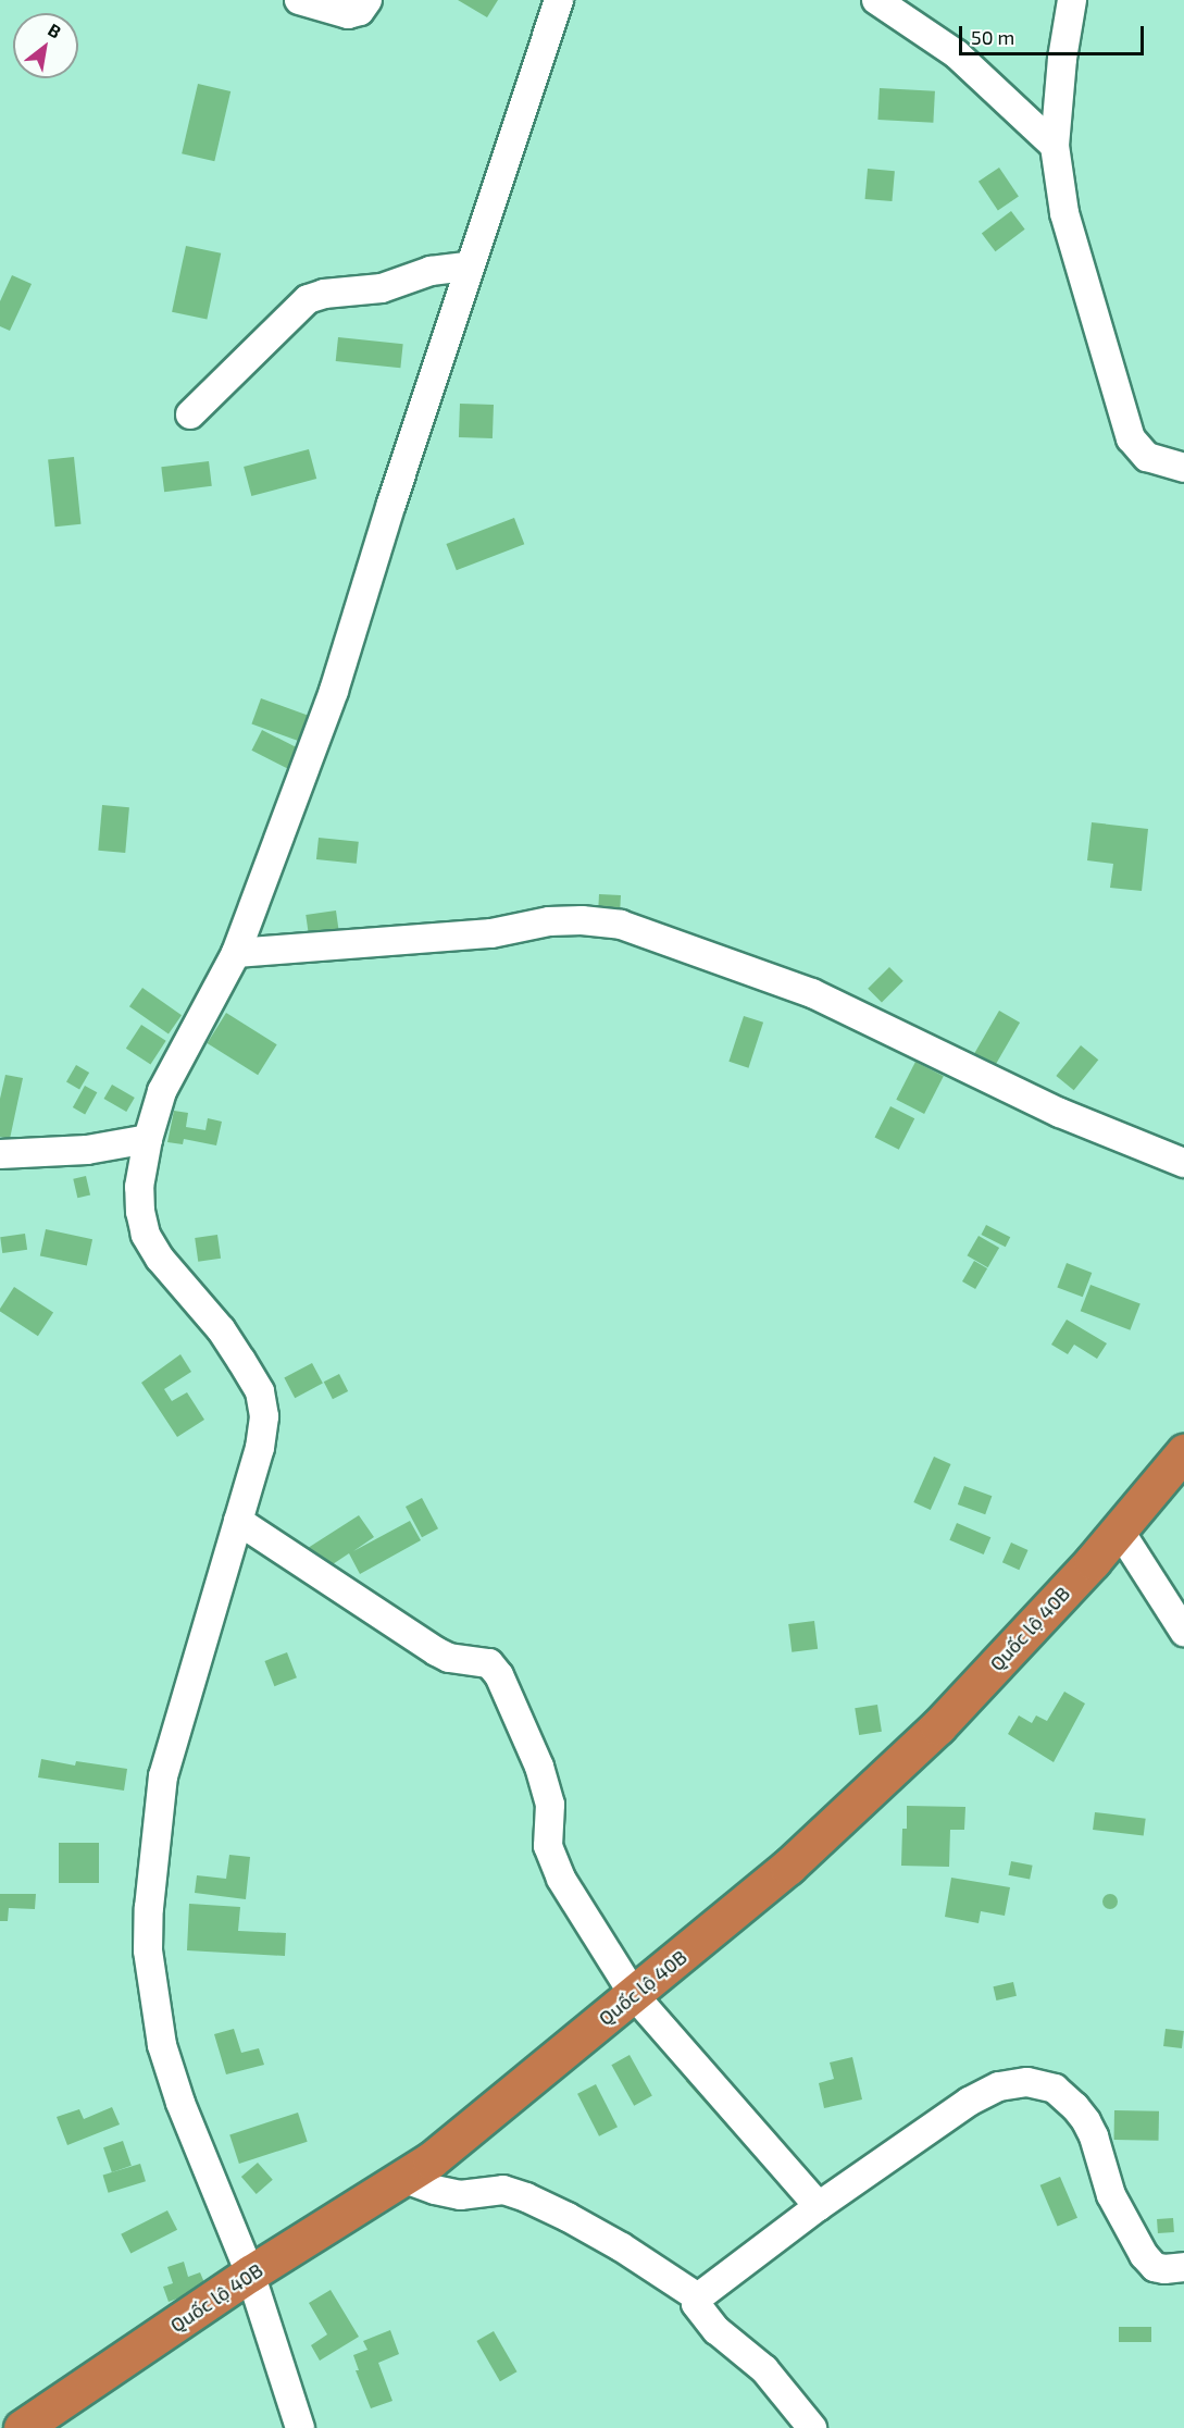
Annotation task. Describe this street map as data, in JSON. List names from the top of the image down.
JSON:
{
  "streets": {
    "highway": ["Quốc lộ 40B"]
  },
  "scale_bar": "50 m",
  "north": "top right"
}
